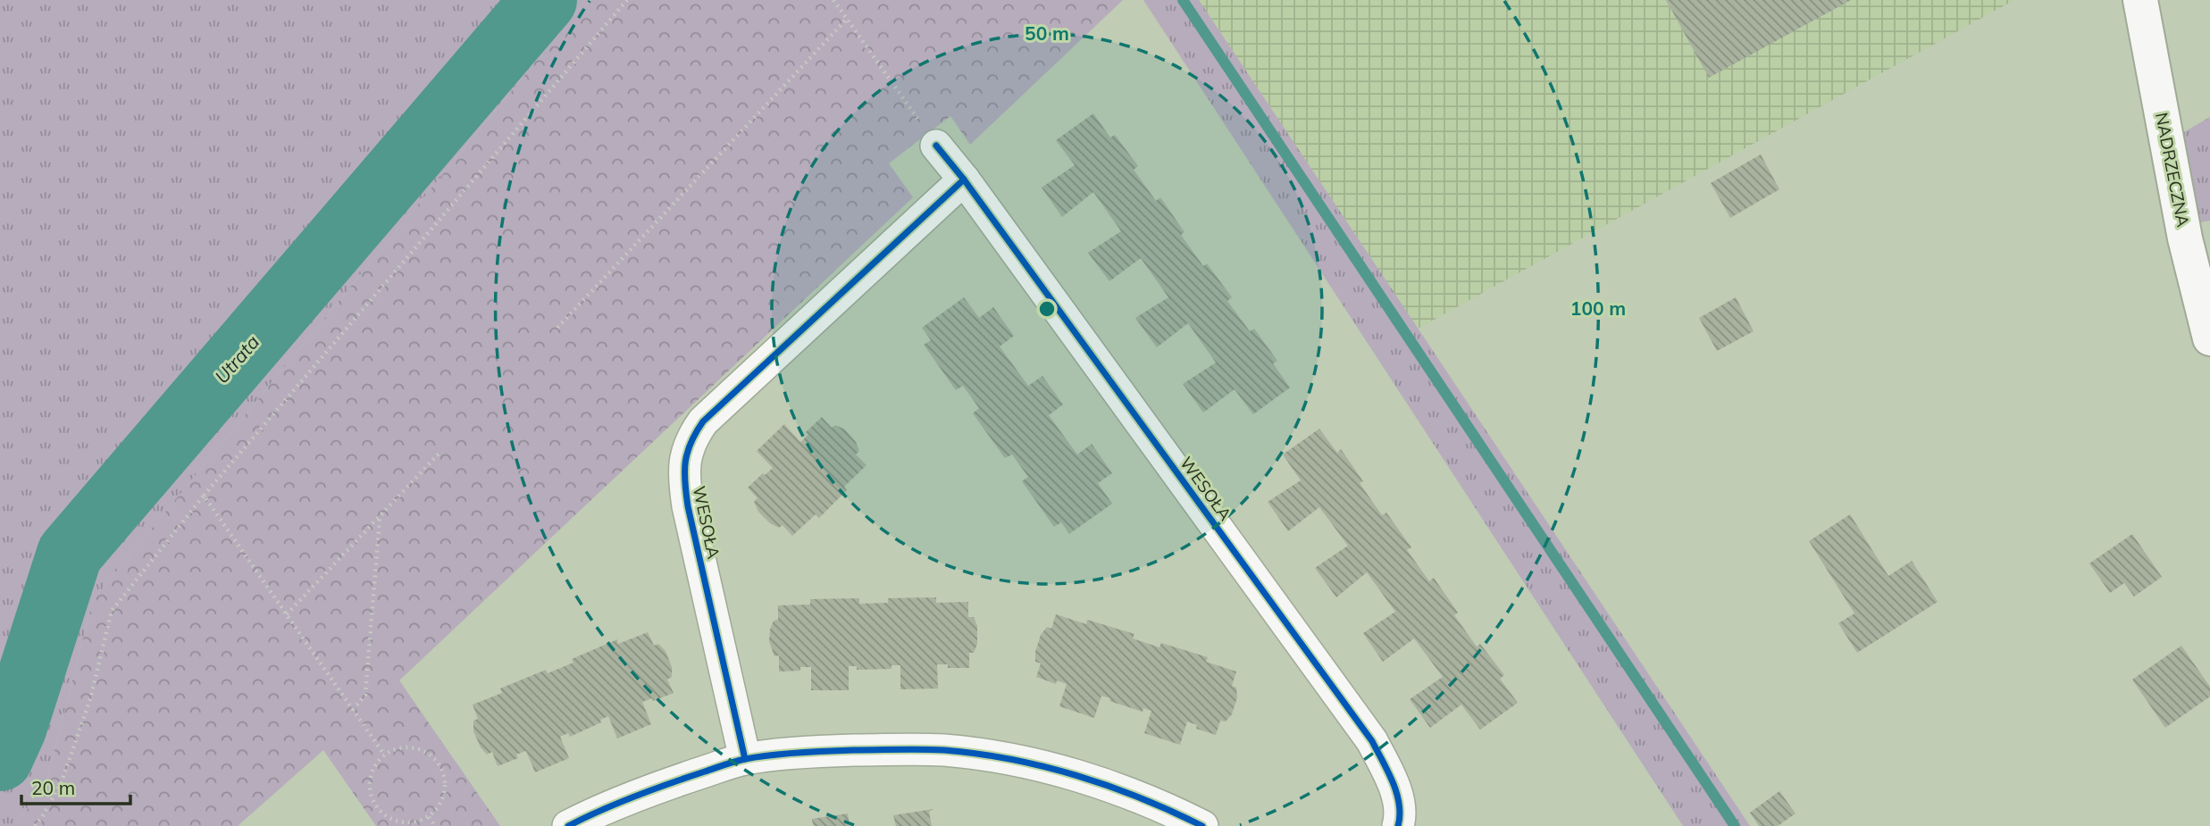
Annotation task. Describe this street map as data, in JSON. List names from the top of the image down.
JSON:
{
  "streets": {
    "street": ["NADRZECZNA", "WESOŁA"]
  },
  "water": ["Utrata"],
  "scale_bar": "20 m",
  "rings": ["50 m", "100 m"]
}
